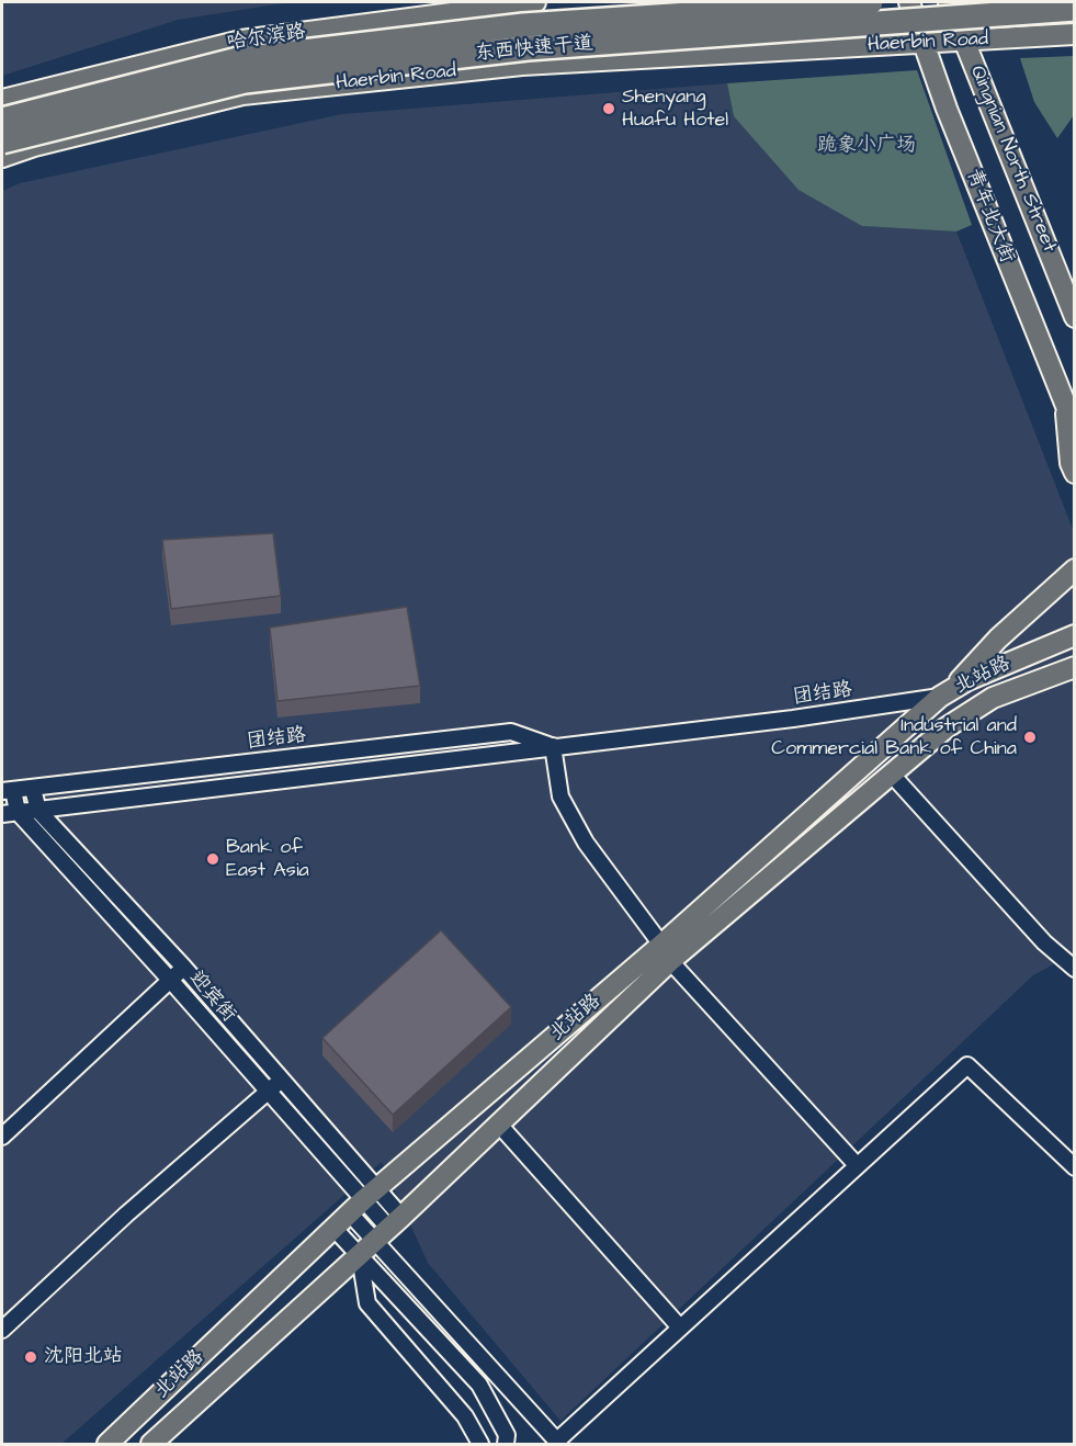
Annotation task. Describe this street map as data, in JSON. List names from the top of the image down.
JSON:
{
  "streets": {
    "highway": ["东西快速干道"],
    "main road": [
      "哈尔滨路",
      "Haerbin Road",
      "Qingnian North Street",
      "青年北大街",
      "北站路"
    ],
    "street": ["团结路", "迎宾街"]
  },
  "crossings": [
    ["Haerbin Road", "Qingnian North Street"],
    ["Haerbin Road", "青年北大街"],
    ["北站路", "团结路"],
    ["北站路", "迎宾街"],
    ["团结路", "迎宾街"]
  ],
  "parks": ["跪象小广场"],
  "places": [
    "Shenyang Huafu Hotel",
    "Industrial and Commercial Bank of China",
    "Bank of East Asia",
    "沈阳北站"
  ]
}
